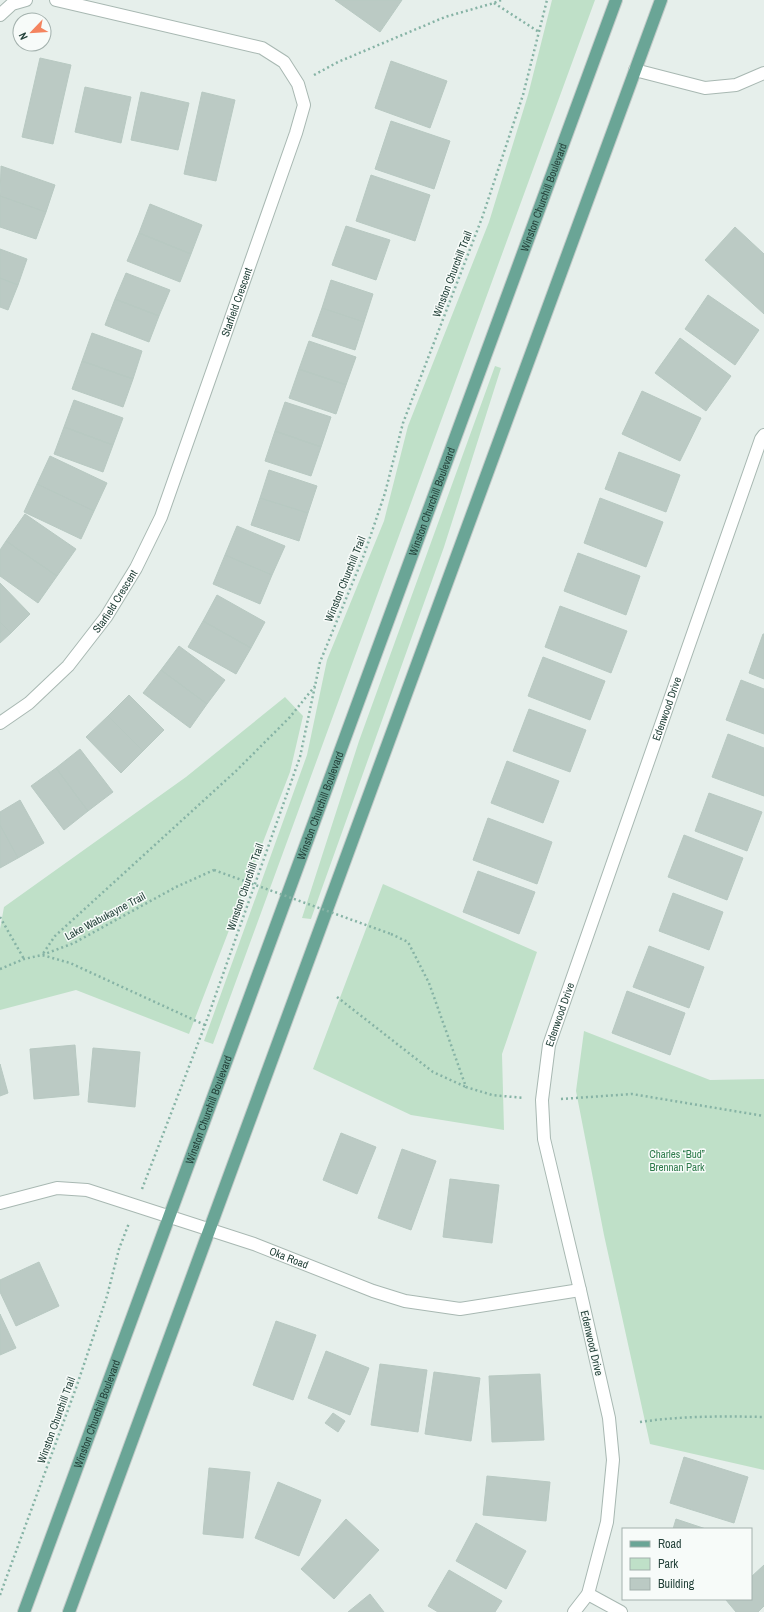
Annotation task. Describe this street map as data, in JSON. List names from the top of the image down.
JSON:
{
  "streets": {
    "main road": ["Winston Churchill Boulevard"],
    "street": ["Starfield Crescent", "Edenwood Drive", "Oka Road"],
    "path": ["Winston Churchill Trail", "Lake Wabukayne Trail"]
  },
  "crossings": [
    ["Winston Churchill Boulevard", "Oka Road"],
    ["Edenwood Drive", "Oka Road"]
  ],
  "parks": ["Charles “Bud” Brennan Park"],
  "legend": ["Road", "Park", "Building"],
  "north": "bottom left"
}
